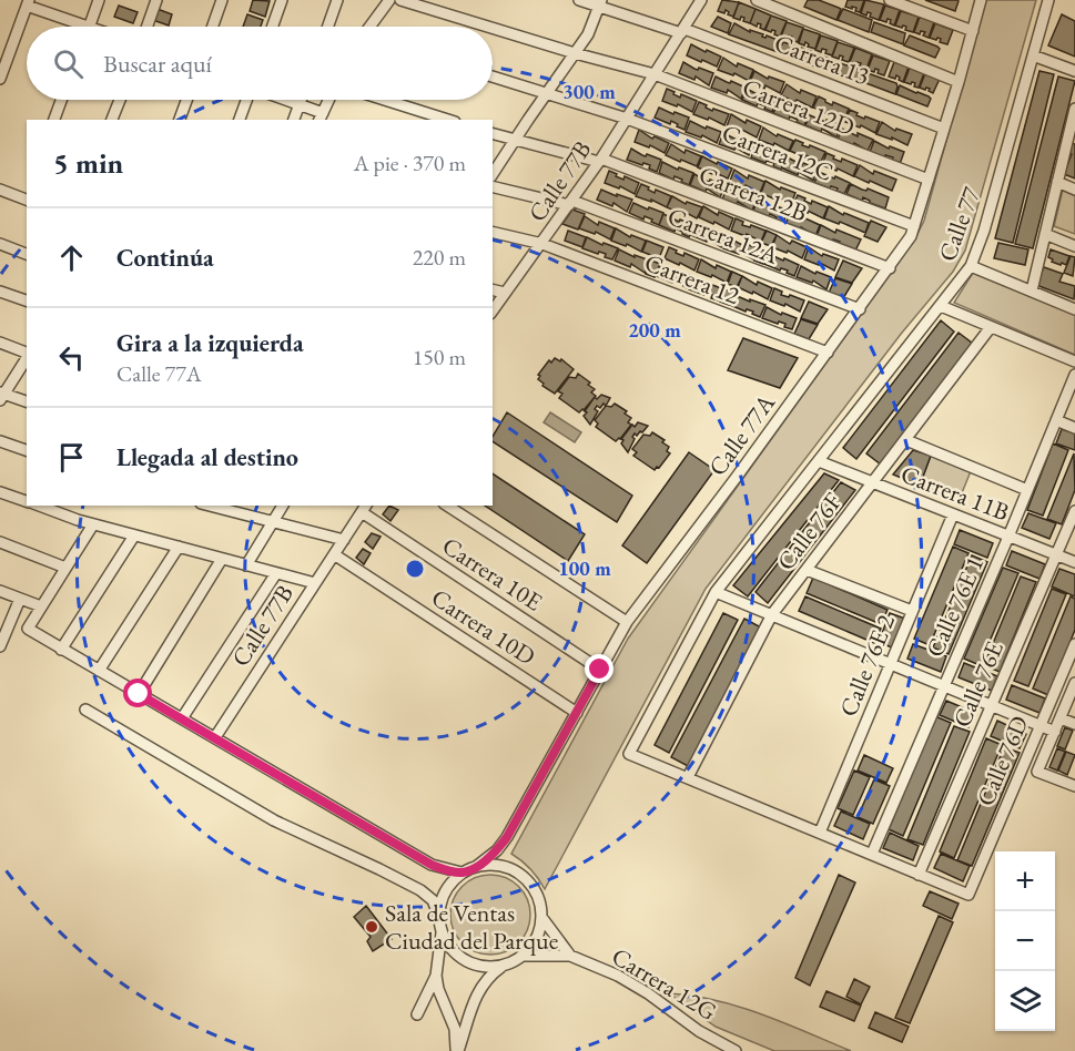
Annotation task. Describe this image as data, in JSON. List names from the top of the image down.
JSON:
{
  "streets": {
    "street": [
      "Carrera 13",
      "Carrera 12D",
      "Carrera 12C",
      "Calle 77B",
      "Carrera 12B",
      "Calle 77",
      "Carrera 12A",
      "Carrera 12",
      "Calle 77A",
      "Carrera 11B",
      "Calle 76F",
      "Carrera 10E",
      "Calle 76E 1",
      "Carrera 10D",
      "Calle 76E 2",
      "Calle 76E",
      "Calle 76D",
      "Carrera 12G"
    ]
  },
  "crossings": [
    ["Carrera 13", "Calle 77B"],
    ["Carrera 13", "Calle 77A"],
    ["Carrera 12D", "Calle 77B"],
    ["Carrera 12D", "Calle 77A"],
    ["Carrera 12C", "Calle 77B"],
    ["Carrera 12C", "Calle 77A"],
    ["Calle 77B", "Carrera 12B"],
    ["Calle 77B", "Carrera 12A"],
    ["Calle 77B", "Carrera 12"],
    ["Calle 77B", "Carrera 10E"],
    ["Calle 77B", "Carrera 10D"],
    ["Carrera 12B", "Calle 77A"],
    ["Calle 77", "Carrera 11B"],
    ["Calle 77", "Calle 76F"],
    ["Carrera 12A", "Calle 77A"],
    ["Carrera 12", "Calle 77A"],
    ["Calle 77A", "Carrera 10E"],
    ["Calle 77A", "Carrera 10D"],
    ["Calle 77A", "Carrera 12G"],
    ["Carrera 11B", "Calle 76F"],
    ["Carrera 11B", "Calle 76E 1"],
    ["Carrera 11B", "Calle 76E 2"],
    ["Carrera 11B", "Calle 76E"],
    ["Calle 76E", "Calle 76D"]
  ],
  "places": ["Sala de Ventas Ciudad del Parque"],
  "page": {
    "search": "Buscar aquí",
    "heading": ["5 min", "A pie · 370 m"],
    "list": [
      ["Continúa", "220 m"],
      ["Gira a la izquierda", "Calle 77A", "150 m"],
      "Llegada al destino"
    ],
    "map_buttons": ["+", "−"]
  },
  "rings": ["300 m", "200 m", "100 m"]
}
